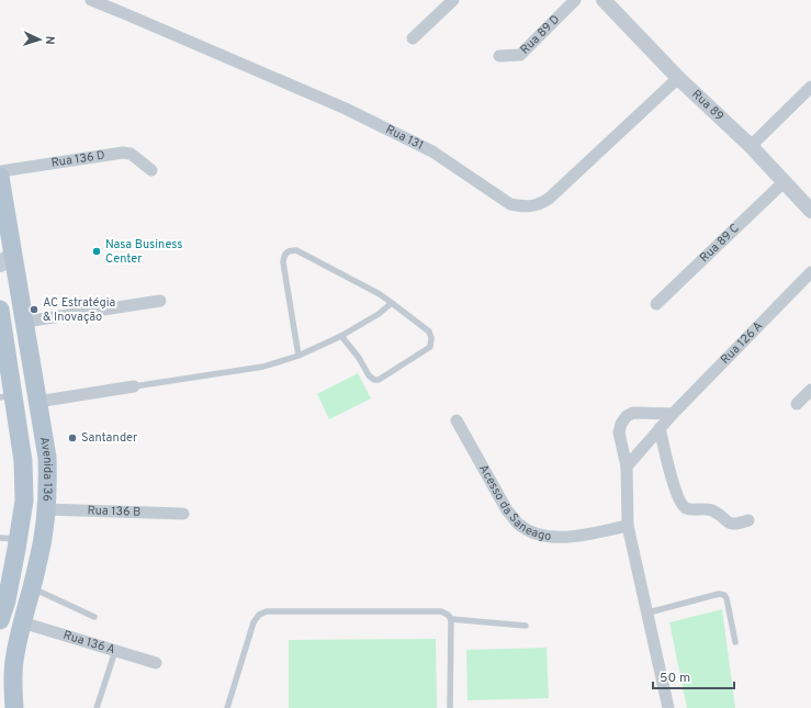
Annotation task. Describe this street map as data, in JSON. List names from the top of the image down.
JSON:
{
  "streets": {
    "main road": ["Avenida 136"],
    "street": [
      "Rua 89 D",
      "Rua 89",
      "Rua 131",
      "Rua 136 D",
      "Rua 89 C",
      "Rua 126 A",
      "Acesso da Saneago",
      "Rua 136 B",
      "Rua 136 A"
    ]
  },
  "crossings": [
    ["Rua 89", "Rua 131"],
    ["Rua 89", "Rua 89 C"],
    ["Avenida 136", "Rua 136 B"],
    ["Avenida 136", "Rua 136 A"]
  ],
  "places": ["Nasa Business Center", "AC Estratégia & Inovação", "Santander"],
  "scale_bar": "50 m",
  "north": "right"
}
